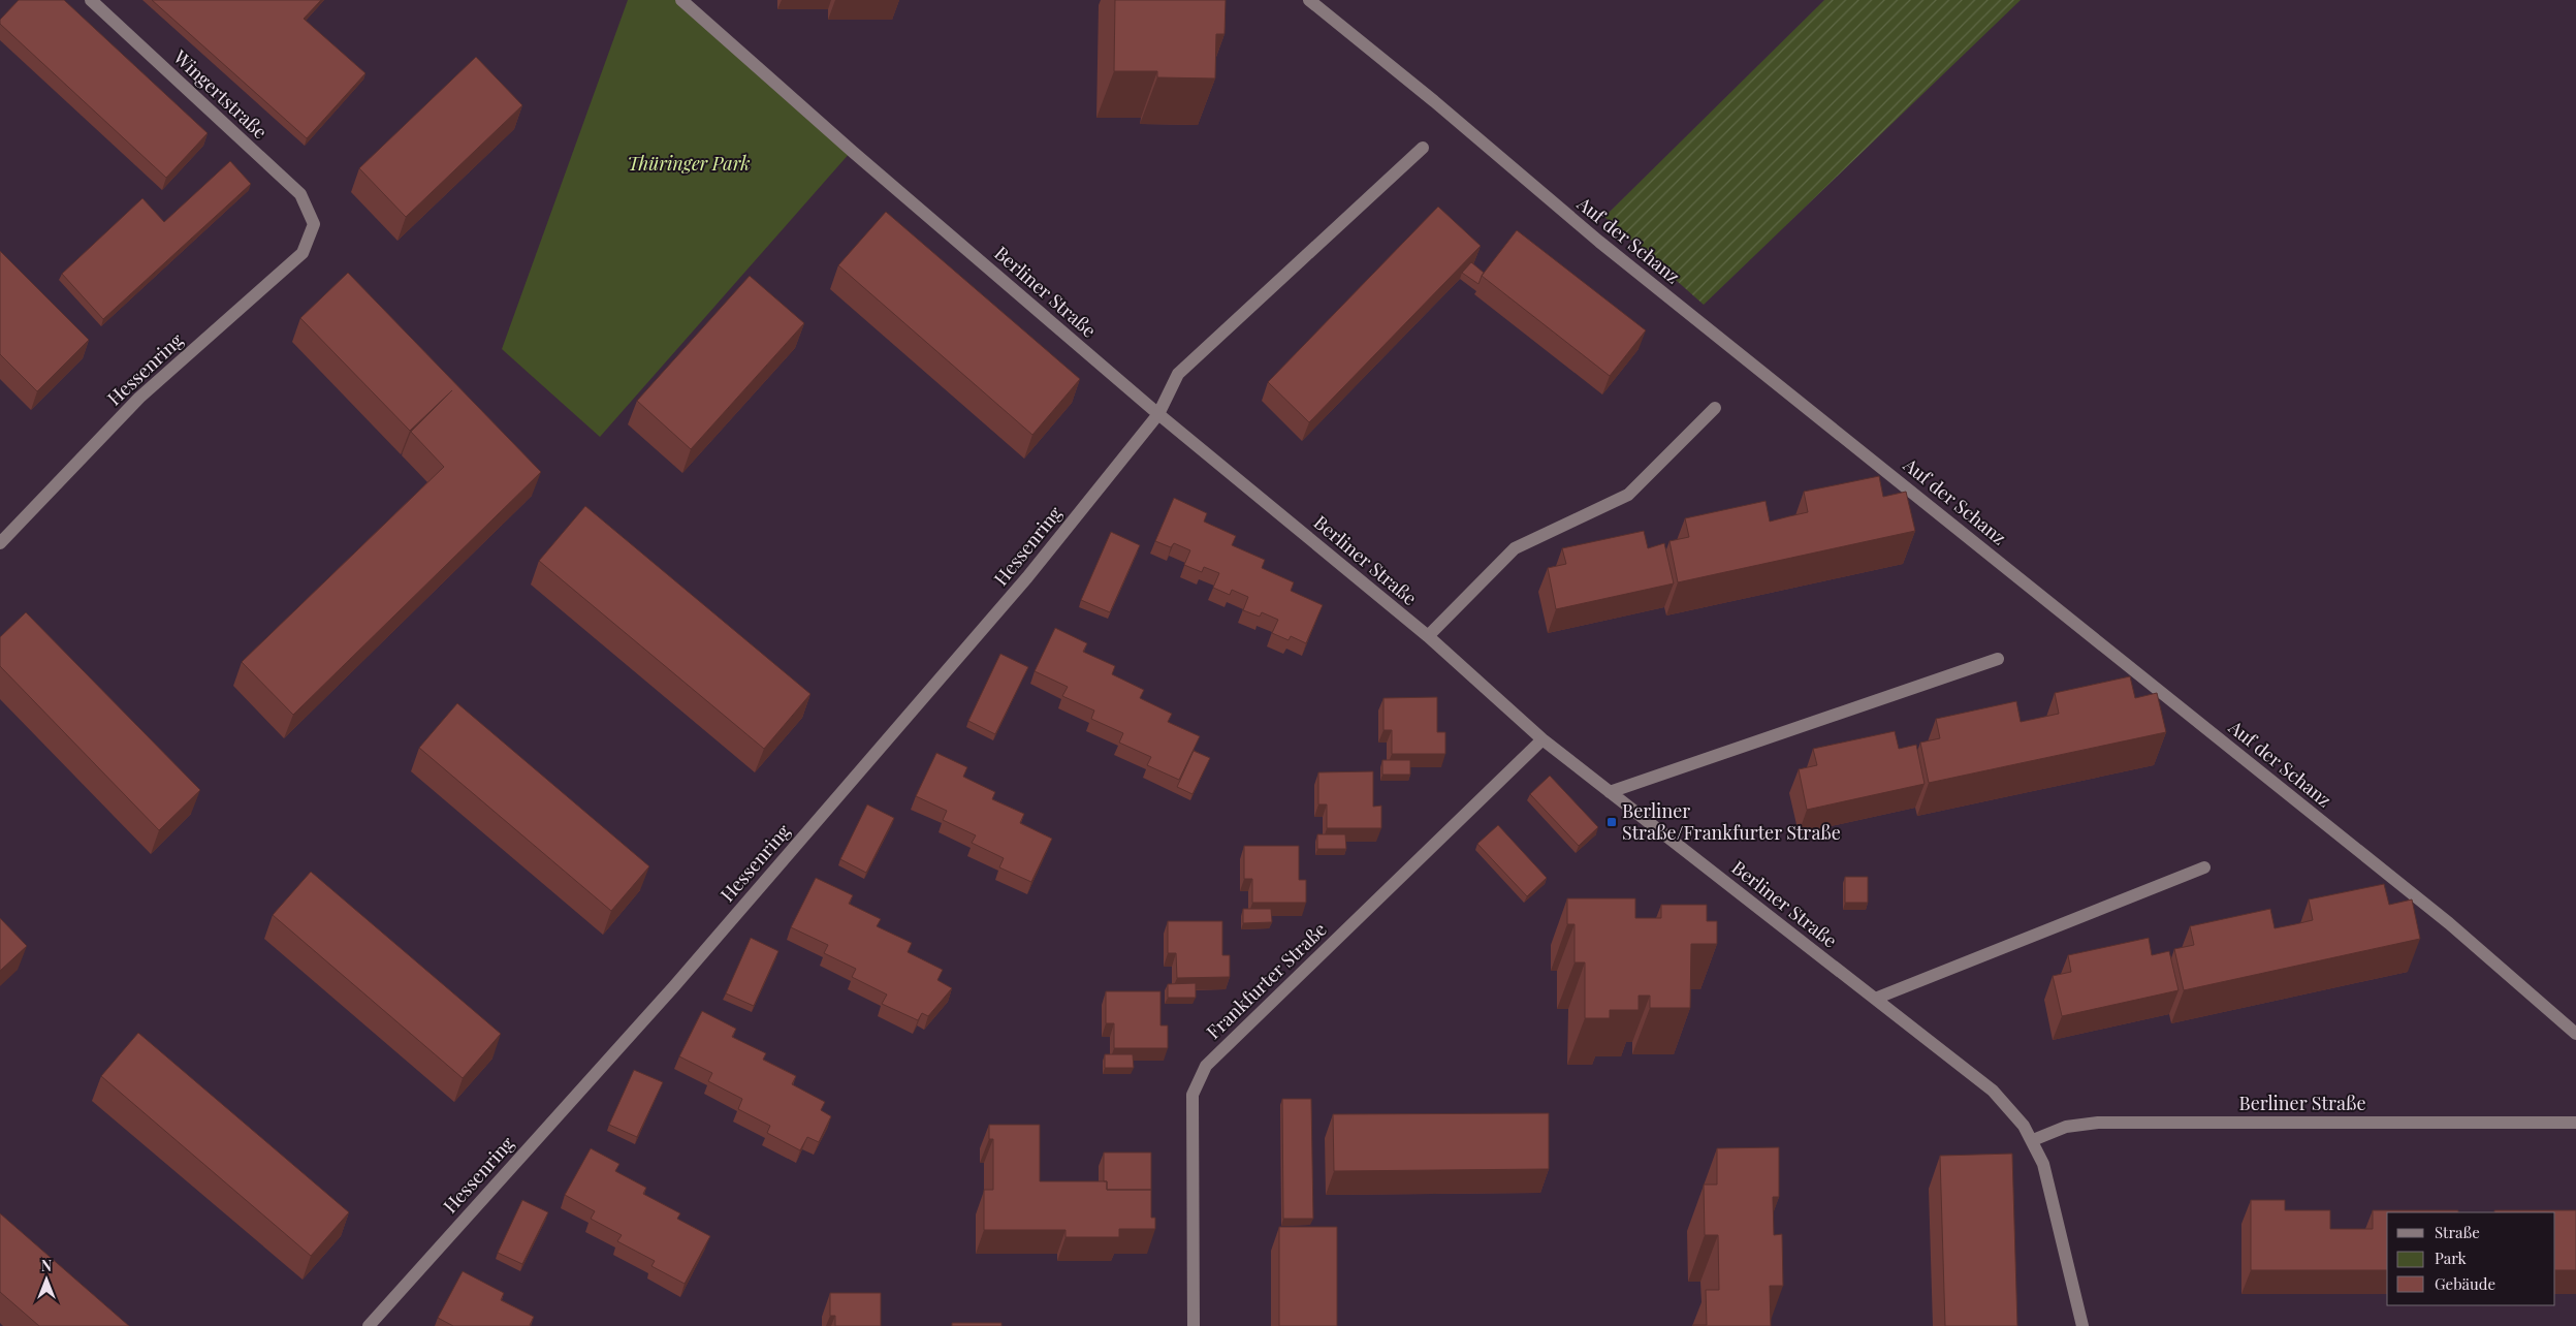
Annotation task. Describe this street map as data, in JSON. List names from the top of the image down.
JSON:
{
  "streets": {
    "street": [
      "Wingertstraße",
      "Auf der Schanz",
      "Berliner Straße",
      "Hessenring",
      "Frankfurter Straße"
    ]
  },
  "crossings": [
    ["Wingertstraße", "Hessenring"],
    ["Berliner Straße", "Hessenring"],
    ["Berliner Straße", "Frankfurter Straße"]
  ],
  "parks": ["Thüringer Park"],
  "places": {
    "transit": ["Berliner Straße/Frankfurter Straße"]
  },
  "legend": ["Straße", "Park", "Gebäude"],
  "north": "top"
}
